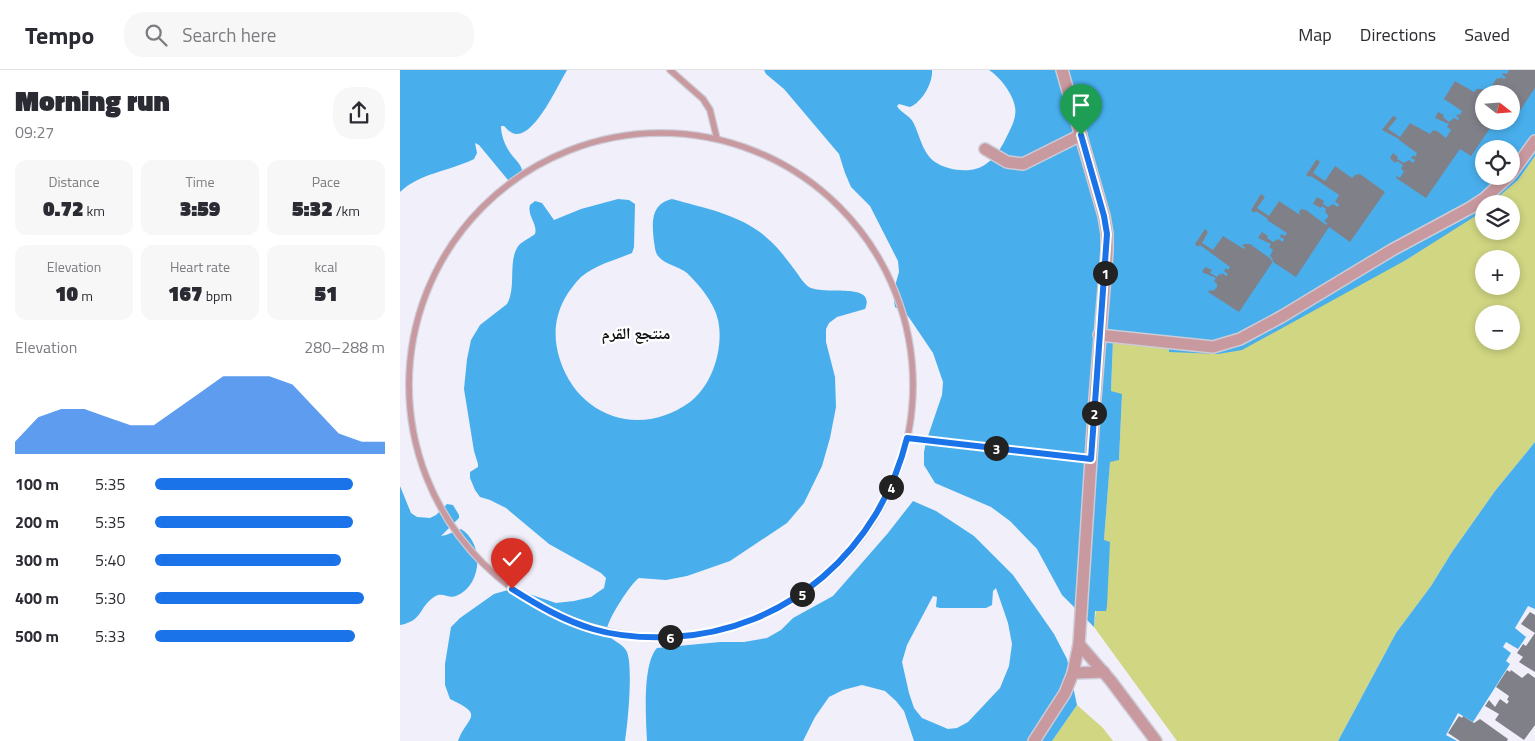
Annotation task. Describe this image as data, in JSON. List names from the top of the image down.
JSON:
{
  "districts": ["منتجع القرم"],
  "north": "right",
  "page": {
    "header": "Tempo",
    "search": "Search here",
    "nav": ["Map", "Directions", "Saved"],
    "heading": ["Morning run", "09:27"],
    "map_buttons": ["+", "−"],
    "stats": [
      ["Distance", "0.72 km"],
      ["Time", "3:59"],
      ["Pace", "5:32 /km"],
      ["Elevation", "10 m"],
      ["Heart rate", "167 bpm"],
      ["kcal", "51"]
    ],
    "pins": [
      "1",
      "2",
      "3",
      "4",
      "5",
      "6"
    ],
    "chart": ["Elevation", "280–288 m"],
    "list": [
      {
        "name": "100 m",
        "note": "5:35"
      },
      {
        "name": "200 m",
        "note": "5:35"
      },
      {
        "name": "300 m",
        "note": "5:40"
      },
      {
        "name": "400 m",
        "note": "5:30"
      },
      {
        "name": "500 m",
        "note": "5:33"
      }
    ]
  }
}
